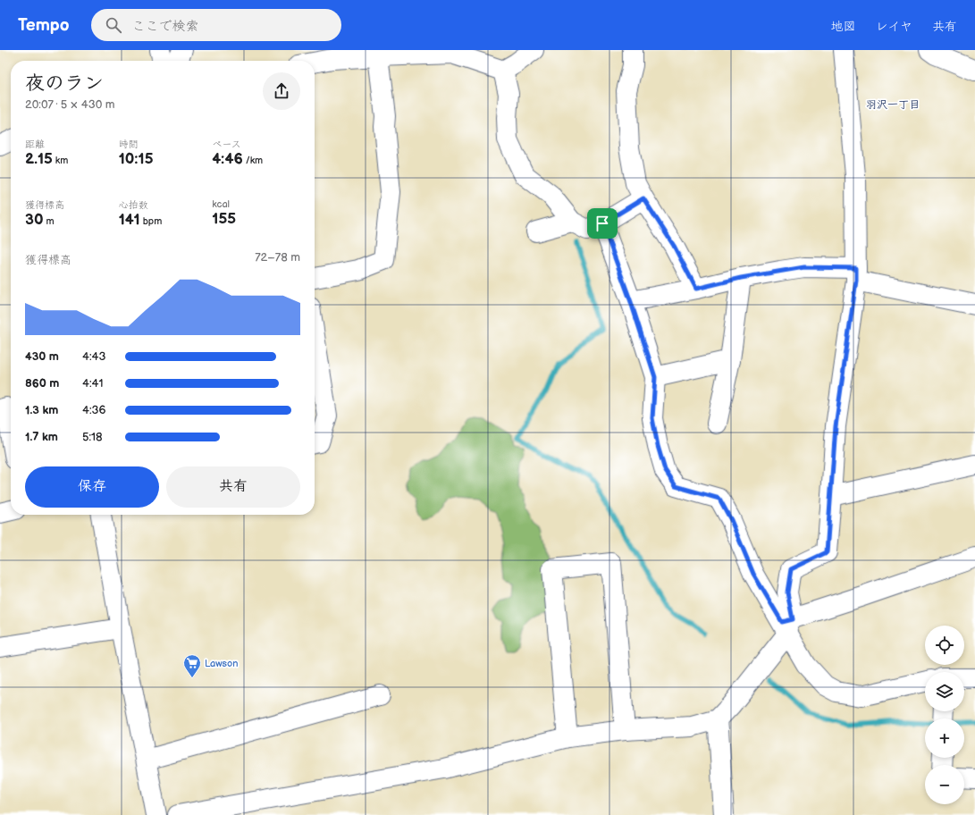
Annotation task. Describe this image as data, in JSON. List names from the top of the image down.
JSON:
{
  "districts": ["羽沢一丁目"],
  "places": {
    "supermarket": ["Lawson"]
  },
  "page": {
    "header": "Tempo",
    "search": "ここで検索",
    "nav": ["地図", "レイヤ", "共有"],
    "heading": ["夜のラン", "20:07 · 5 × 430 m"],
    "stats": [
      ["距離", "2.15 km"],
      ["時間", "10:15"],
      ["ペース", "4:46 /km"],
      ["獲得標高", "30 m"],
      ["心拍数", "141 bpm"],
      ["kcal", "155"]
    ],
    "chart": ["獲得標高", "72–78 m"],
    "list": [
      {
        "name": "430 m",
        "note": "4:43"
      },
      {
        "name": "860 m",
        "note": "4:41"
      },
      {
        "name": "1.3 km",
        "note": "4:36"
      },
      {
        "name": "1.7 km",
        "note": "5:18"
      }
    ],
    "buttons": ["保存", "共有"],
    "map_buttons": ["+", "−"]
  }
}
